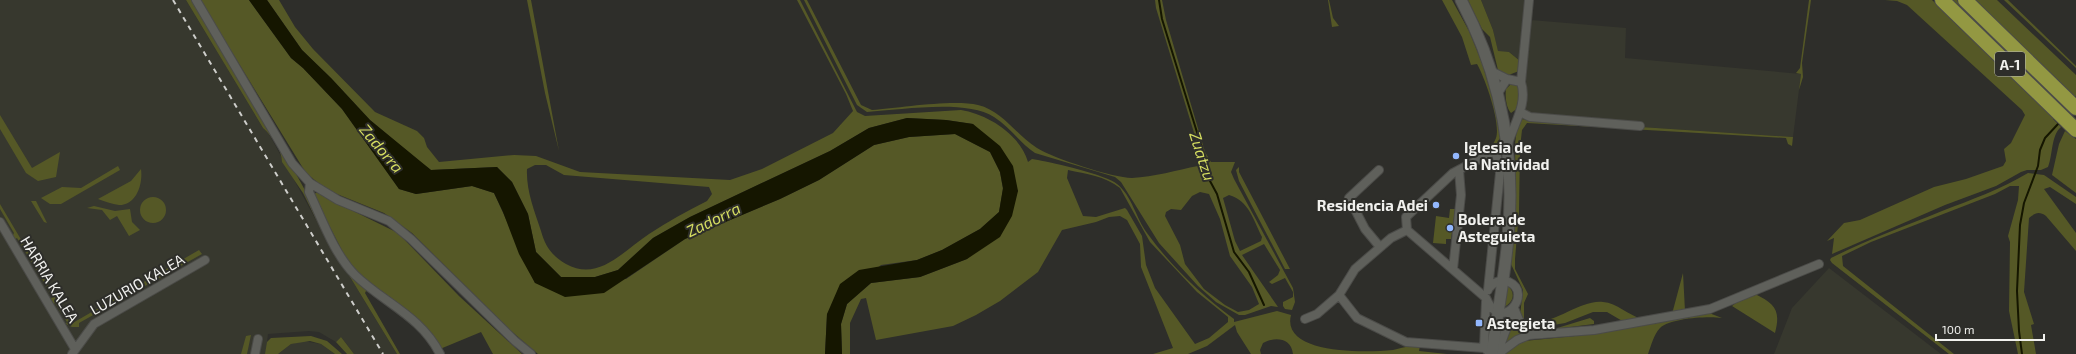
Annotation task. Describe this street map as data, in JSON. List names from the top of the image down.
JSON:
{
  "streets": {
    "highway": ["A-1"],
    "street": ["HARRIA KALEA", "LUZURIO KALEA"]
  },
  "crossings": [
    ["HARRIA KALEA", "LUZURIO KALEA"]
  ],
  "water": ["Zadorra", "Zuatzu"],
  "places": {
    "other": ["Iglesia de la Natividad", "Residencia Adei", "Bolera de Asteguieta"],
    "transit": ["Astegieta"]
  },
  "scale_bar": "100 m"
}
